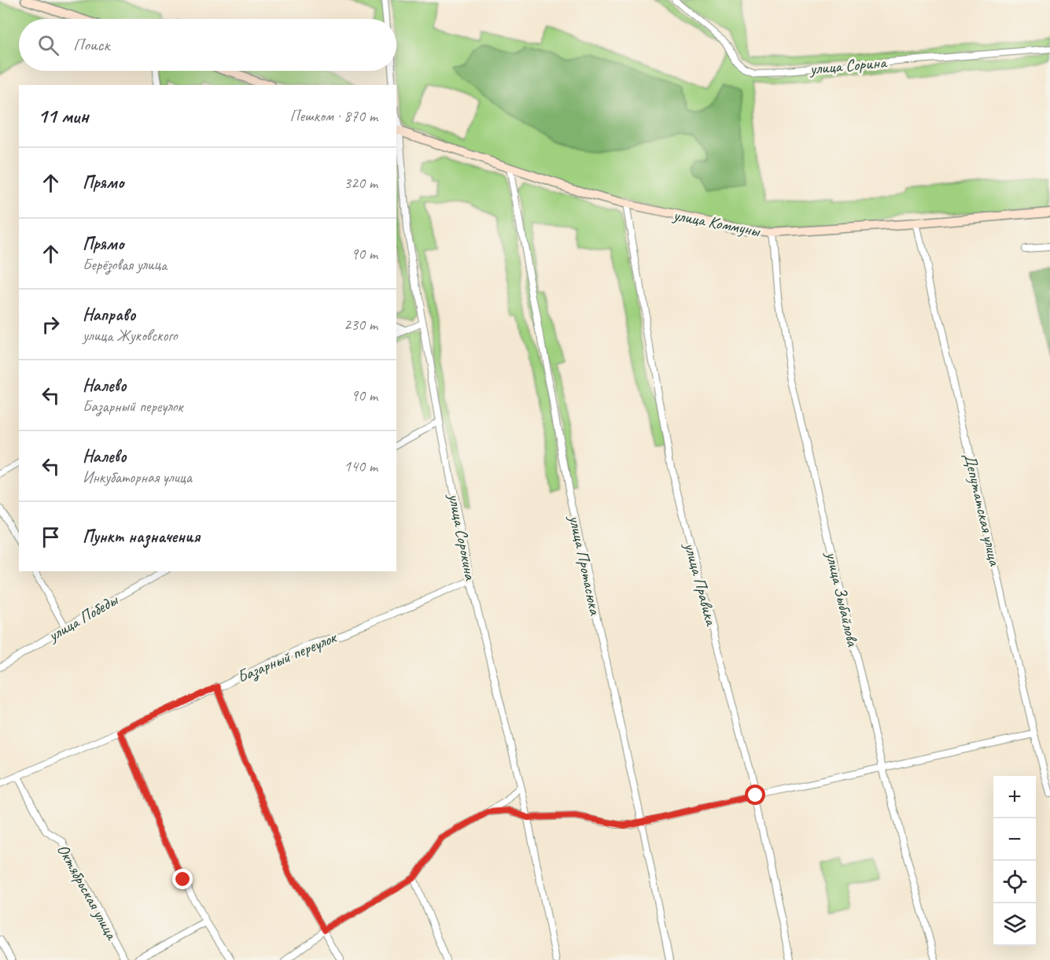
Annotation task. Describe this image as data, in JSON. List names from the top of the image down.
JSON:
{
  "streets": {
    "street": [
      "улица Сорина",
      "улица Коммуны",
      "Депутатская улица",
      "улица Сорокина",
      "улица Протасюка",
      "улица Правика",
      "улица Зыбайлова",
      "улица Победы",
      "Базарный переулок",
      "Октябрьская улица"
    ]
  },
  "crossings": [
    ["улица Коммуны", "Депутатская улица"],
    ["улица Коммуны", "улица Сорокина"],
    ["улица Коммуны", "улица Протасюка"],
    ["улица Коммуны", "улица Правика"],
    ["улица Коммуны", "улица Зыбайлова"],
    ["улица Сорокина", "Базарный переулок"],
    ["Базарный переулок", "Октябрьская улица"]
  ],
  "page": {
    "search": "Поиск",
    "heading": ["11 мин", "Пешком · 870 m"],
    "list": [
      ["Прямо", "320 m"],
      ["Прямо", "Берёзовая улица", "90 m"],
      ["Направо", "улица Жуковского", "230 m"],
      ["Налево", "Базарный переулок", "90 m"],
      ["Налево", "Инкубаторная улица", "140 m"],
      "Пункт назначения"
    ],
    "map_buttons": ["+", "−"]
  }
}
